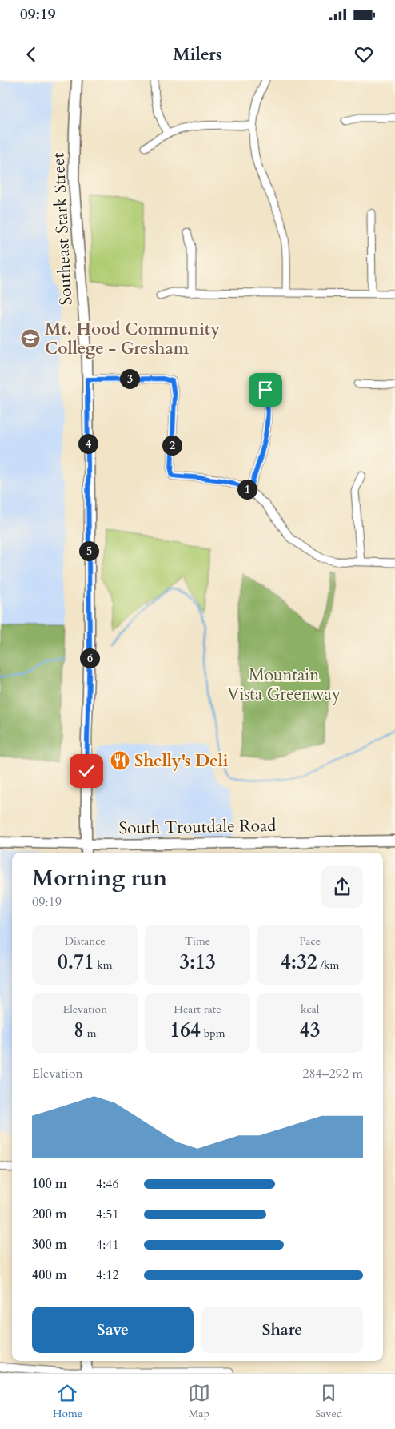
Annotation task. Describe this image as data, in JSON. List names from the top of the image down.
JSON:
{
  "streets": {
    "main road": ["Southeast Stark Street", "South Troutdale Road"]
  },
  "crossings": [
    ["Southeast Stark Street", "South Troutdale Road"]
  ],
  "parks": ["Mountain Vista Greenway"],
  "places": {
    "school or university": ["Mt. Hood Community College - Gresham"],
    "restaurant": ["Shelly's Deli"]
  },
  "page": {
    "status": "09:19",
    "header": "Milers",
    "pins": [
      "3",
      "4",
      "2",
      "1",
      "5",
      "6"
    ],
    "heading": ["Morning run", "09:19"],
    "stats": [
      ["Distance", "0.71 km"],
      ["Time", "3:13"],
      ["Pace", "4:32 /km"],
      ["Elevation", "8 m"],
      ["Heart rate", "164 bpm"],
      ["kcal", "43"]
    ],
    "chart": ["Elevation", "284–292 m"],
    "list": [
      {
        "name": "100 m",
        "note": "4:46"
      },
      {
        "name": "200 m",
        "note": "4:51"
      },
      {
        "name": "300 m",
        "note": "4:41"
      },
      {
        "name": "400 m",
        "note": "4:12"
      }
    ],
    "buttons": ["Save", "Share"],
    "tabs": ["Home", "Map", "Saved"]
  }
}
